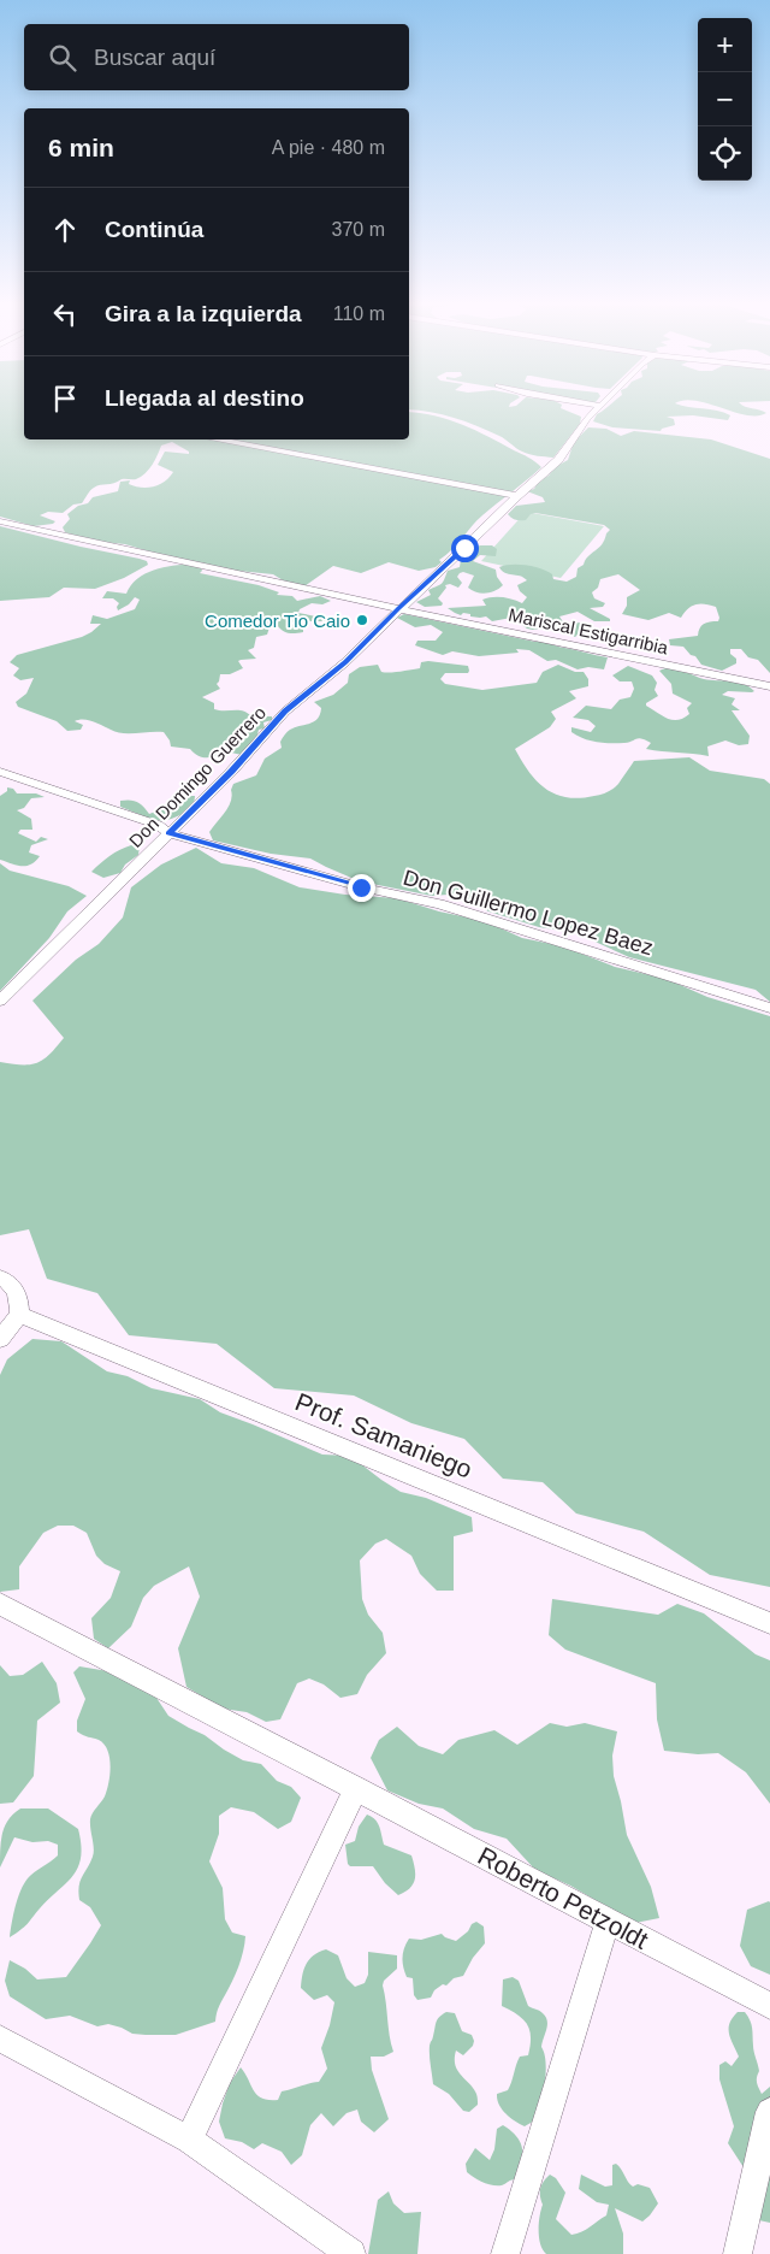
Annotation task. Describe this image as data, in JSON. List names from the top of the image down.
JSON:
{
  "streets": {
    "street": [
      "Mariscal Estigarribia",
      "Don Domingo Guerrero",
      "Don Guillermo Lopez Baez",
      "Prof. Samaniego",
      "Roberto Petzoldt"
    ]
  },
  "crossings": [
    ["Mariscal Estigarribia", "Don Domingo Guerrero"],
    ["Don Domingo Guerrero", "Don Guillermo Lopez Baez"]
  ],
  "places": ["Comedor Tio Caio"],
  "page": {
    "map_buttons": ["+", "−"],
    "search": "Buscar aquí",
    "heading": ["6 min", "A pie · 480 m"],
    "list": [
      ["Continúa", "370 m"],
      ["Gira a la izquierda", "110 m"],
      "Llegada al destino"
    ]
  }
}
